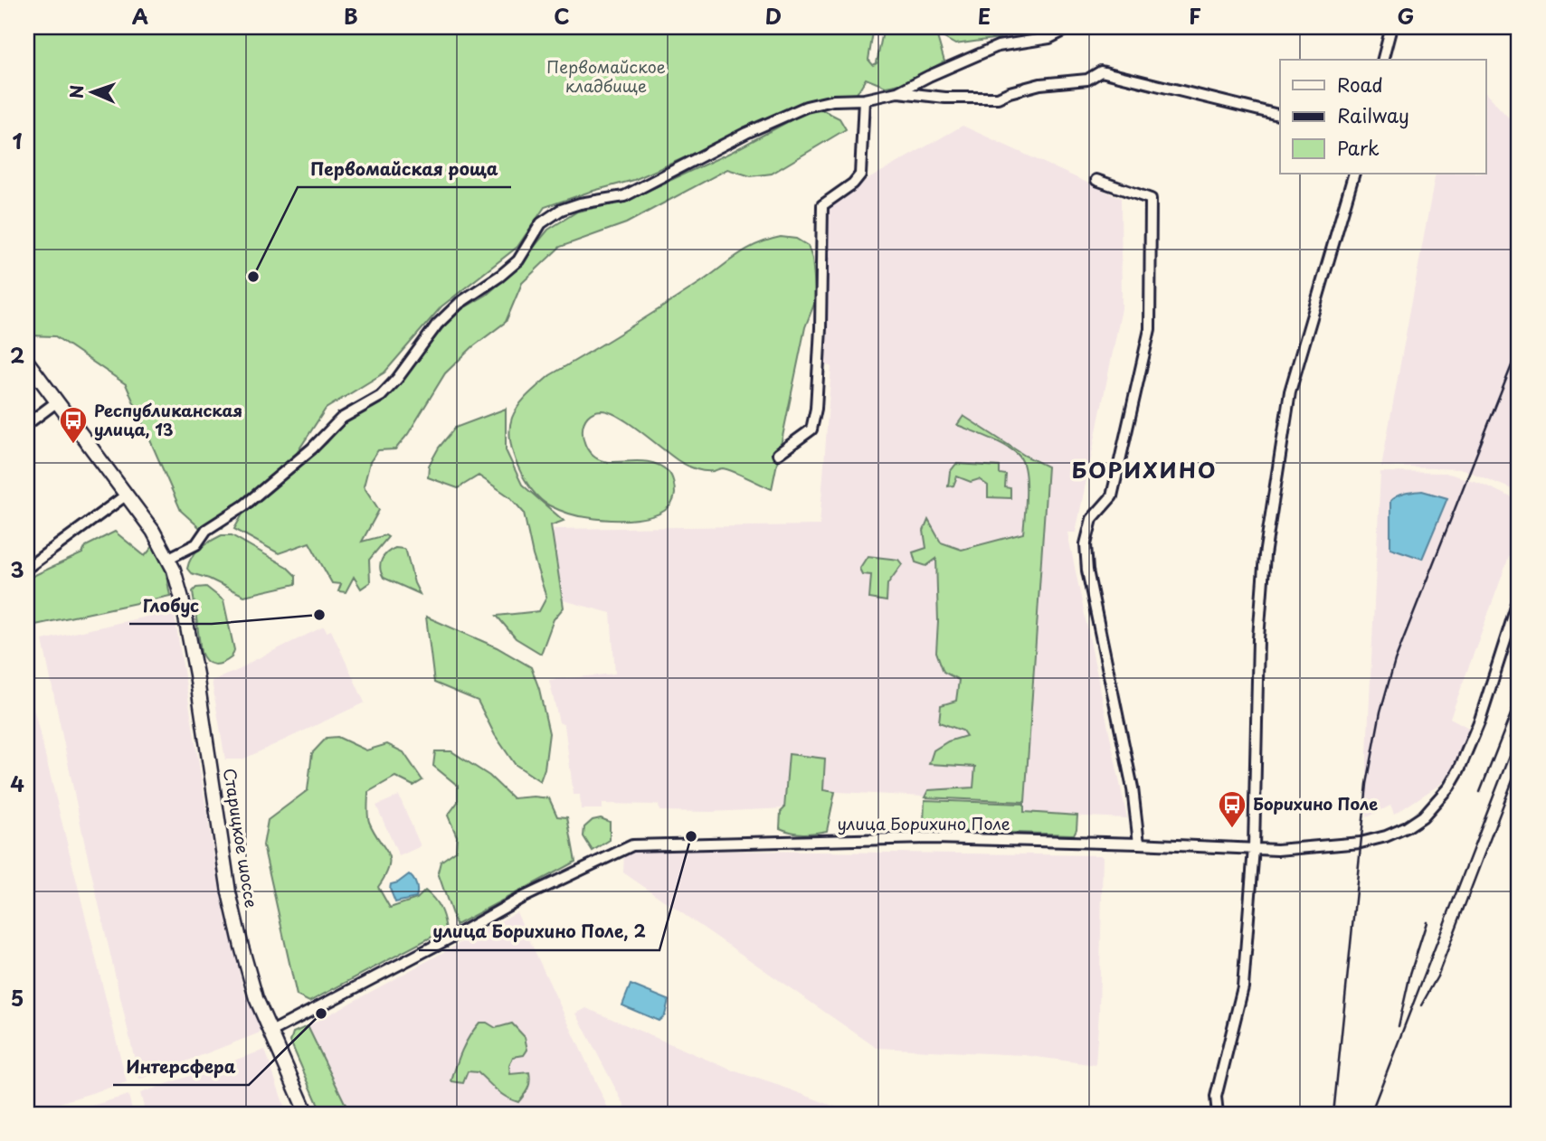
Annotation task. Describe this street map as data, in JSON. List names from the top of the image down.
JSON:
{
  "streets": {
    "main road": ["Старицкое шоссе"],
    "street": ["улица Борихино Поле"]
  },
  "crossings": [
    ["улица Борихино Поле", "Старицкое шоссе"]
  ],
  "districts": ["БОРИХИНО"],
  "parks": ["Первомайское кладбище"],
  "places": {
    "other": [
      "Первомайская роща",
      "Глобус",
      "улица Борихино Поле, 2",
      "Интерсфера"
    ],
    "bus stop": ["Республиканская улица, 13", "Борихино Поле"]
  },
  "legend": ["Road", "Railway", "Park"],
  "north": "left",
  "grid": {
    "columns": [
      "A",
      "B",
      "C",
      "D",
      "E",
      "F",
      "G"
    ],
    "rows": [
      "1",
      "2",
      "3",
      "4",
      "5"
    ]
  }
}
